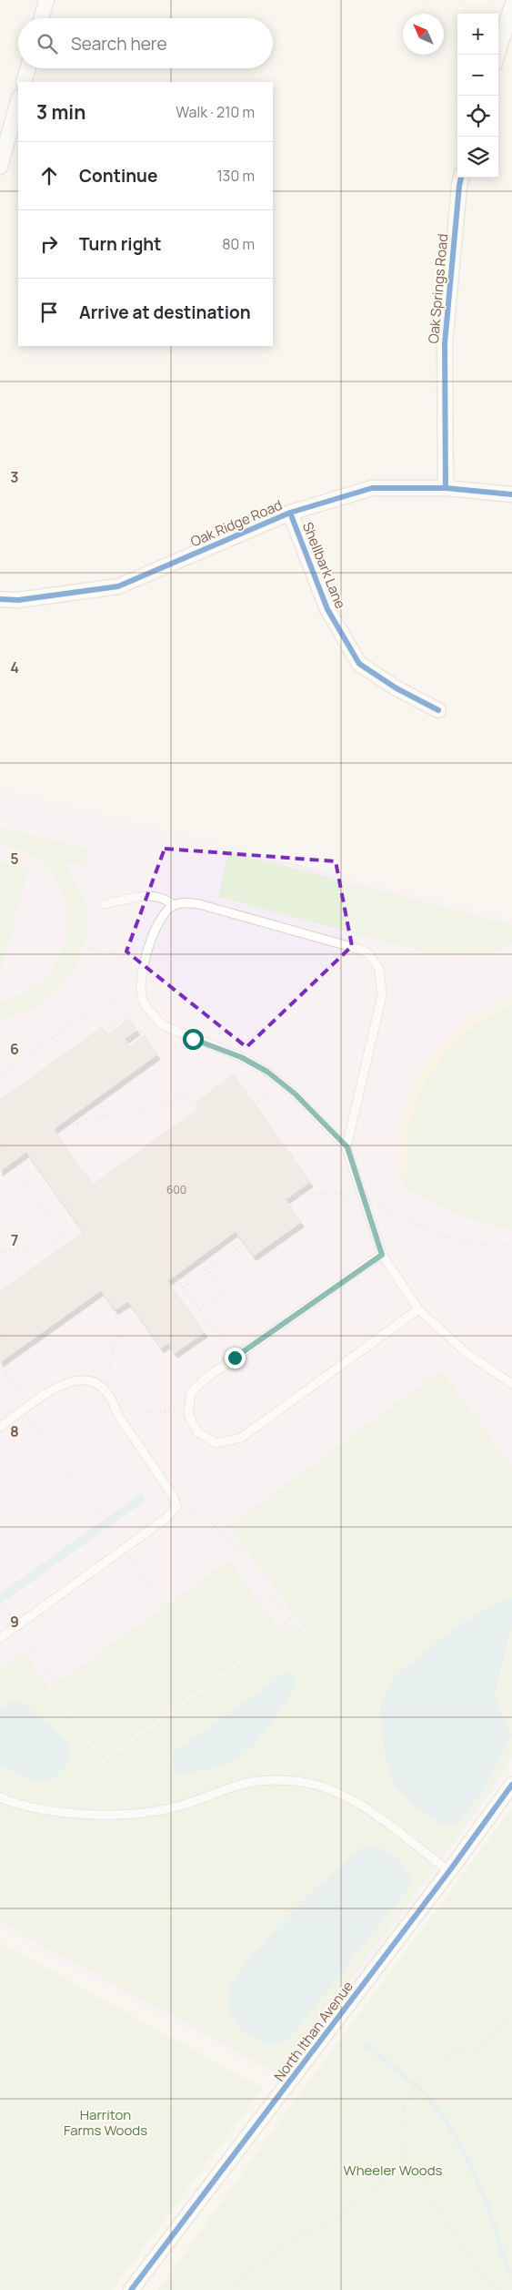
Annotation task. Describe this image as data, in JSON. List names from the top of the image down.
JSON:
{
  "streets": {
    "street": [
      "Oak Springs Road",
      "Oak Ridge Road",
      "Shellbark Lane",
      "North Ithan Avenue"
    ]
  },
  "crossings": [
    ["Oak Springs Road", "Oak Ridge Road"],
    ["Oak Ridge Road", "Shellbark Lane"]
  ],
  "parks": ["Harriton Farms Woods", "Wheeler Woods"],
  "house_numbers": ["600"],
  "north": "top left",
  "page": {
    "map_buttons": ["+", "−"],
    "search": "Search here",
    "heading": ["3 min", "Walk · 210 m"],
    "list": [
      ["Continue", "130 m"],
      ["Turn right", "80 m"],
      "Arrive at destination"
    ]
  },
  "grid": {
    "rows": [
      "3",
      "4",
      "5",
      "6",
      "7",
      "8",
      "9"
    ]
  }
}
